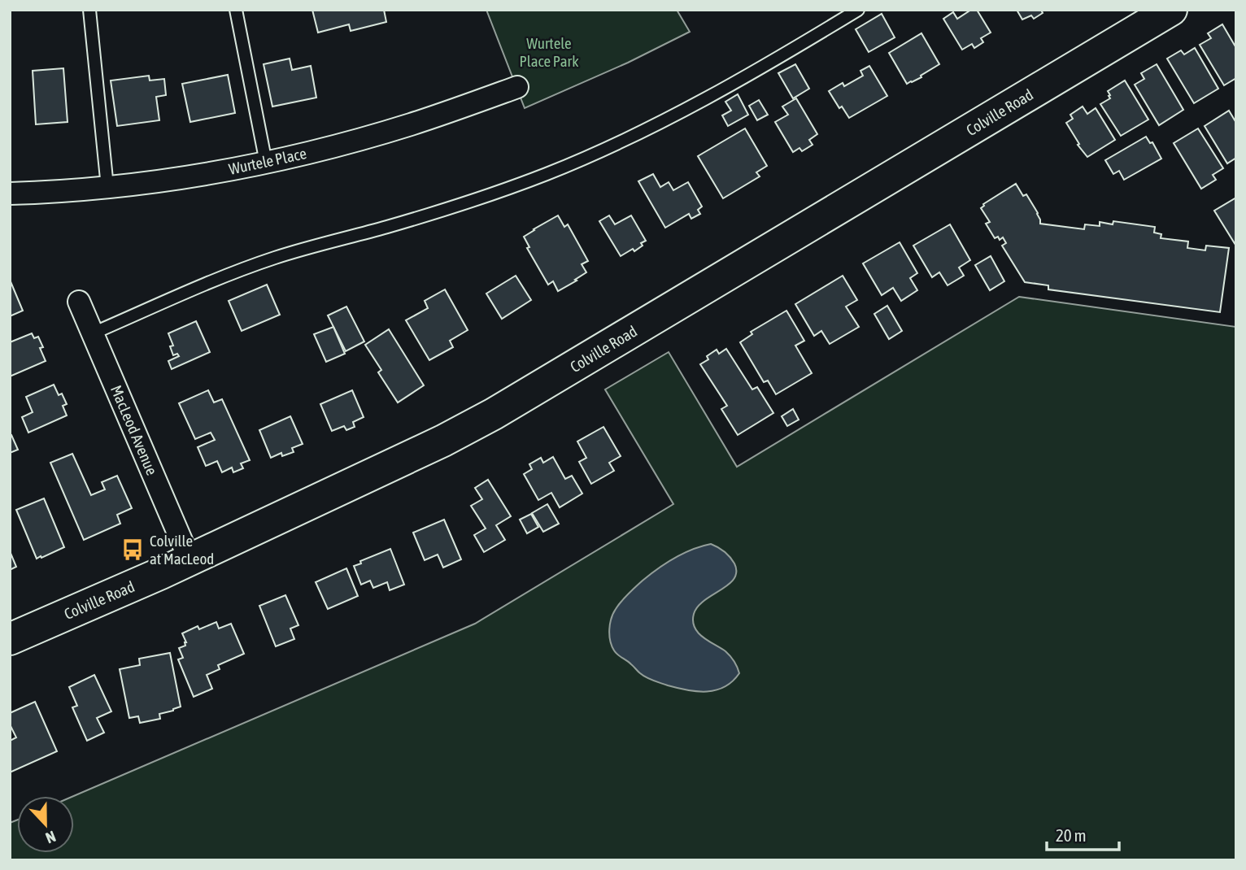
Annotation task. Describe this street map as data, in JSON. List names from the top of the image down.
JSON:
{
  "streets": {
    "street": ["Colville Road", "Wurtele Place", "MacLeod Avenue"]
  },
  "crossings": [
    ["Colville Road", "MacLeod Avenue"]
  ],
  "parks": ["Wurtele Place Park"],
  "places": {
    "bus stop": ["Colville at MacLeod"]
  },
  "scale_bar": "20 m",
  "north": "bottom"
}
